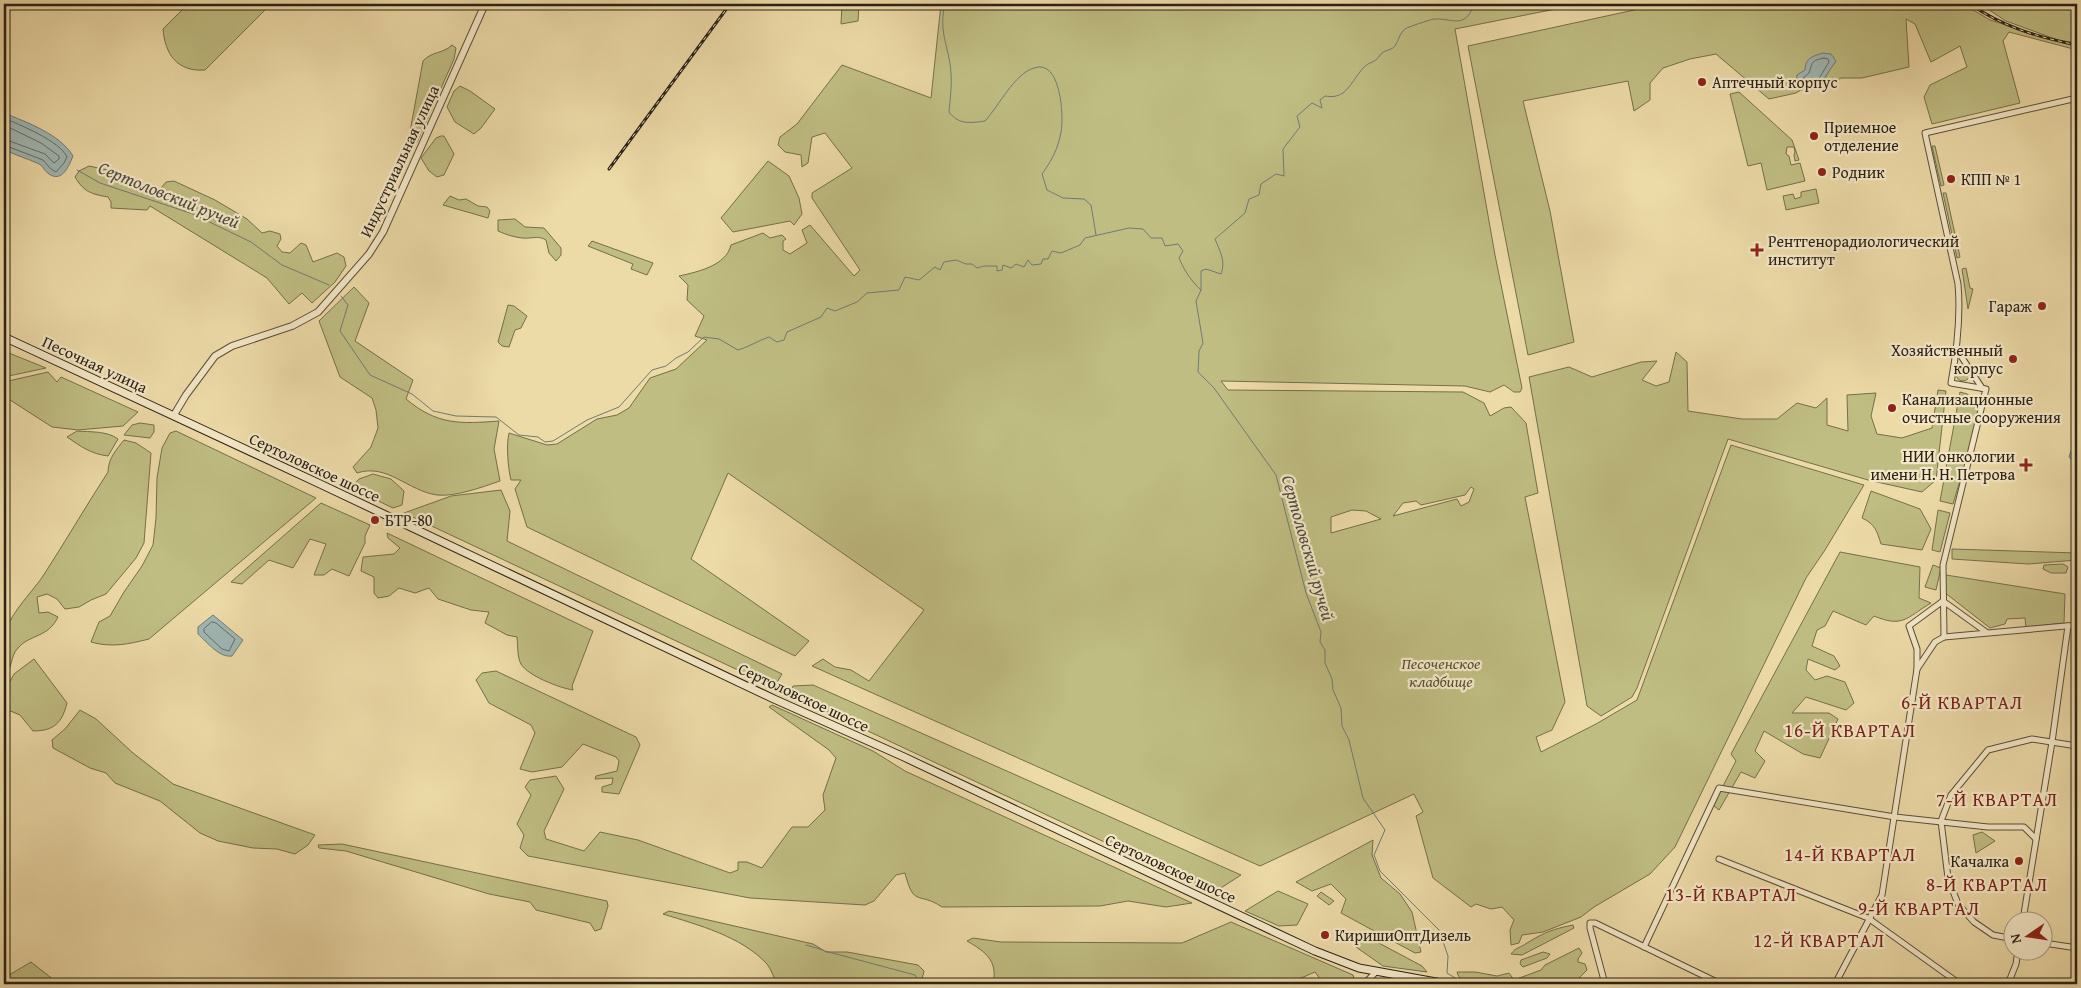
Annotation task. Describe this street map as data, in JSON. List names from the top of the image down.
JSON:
{
  "streets": {
    "main road": ["Песочная улица", "Сертоловское шоссе"],
    "street": ["Индустриальная улица"]
  },
  "crossings": [
    ["Индустриальная улица", "Песочная улица"],
    ["Индустриальная улица", "Сертоловское шоссе"],
    ["Песочная улица", "Сертоловское шоссе"]
  ],
  "districts": [
    "6-Й КВАРТАЛ",
    "16-Й КВАРТАЛ",
    "7-Й КВАРТАЛ",
    "14-Й КВАРТАЛ",
    "8-Й КВАРТАЛ",
    "13-Й КВАРТАЛ",
    "9-Й КВАРТАЛ",
    "12-Й КВАРТАЛ"
  ],
  "water": ["Сертоловский ручей"],
  "parks": ["Песоченское кладбище"],
  "places": {
    "other": [
      "Аптечный корпус",
      "Приемное отделение",
      "Родник",
      "КПП № 1",
      "Гараж",
      "Хозяйственный корпус",
      "Канализационные очистные сооружения",
      "БТР-80",
      "Качалка",
      "КиришиОптДизель"
    ],
    "health": ["Рентгенорадиологический институт", "НИИ онкологии имени Н. Н. Петрова"]
  },
  "north": "left"
}
